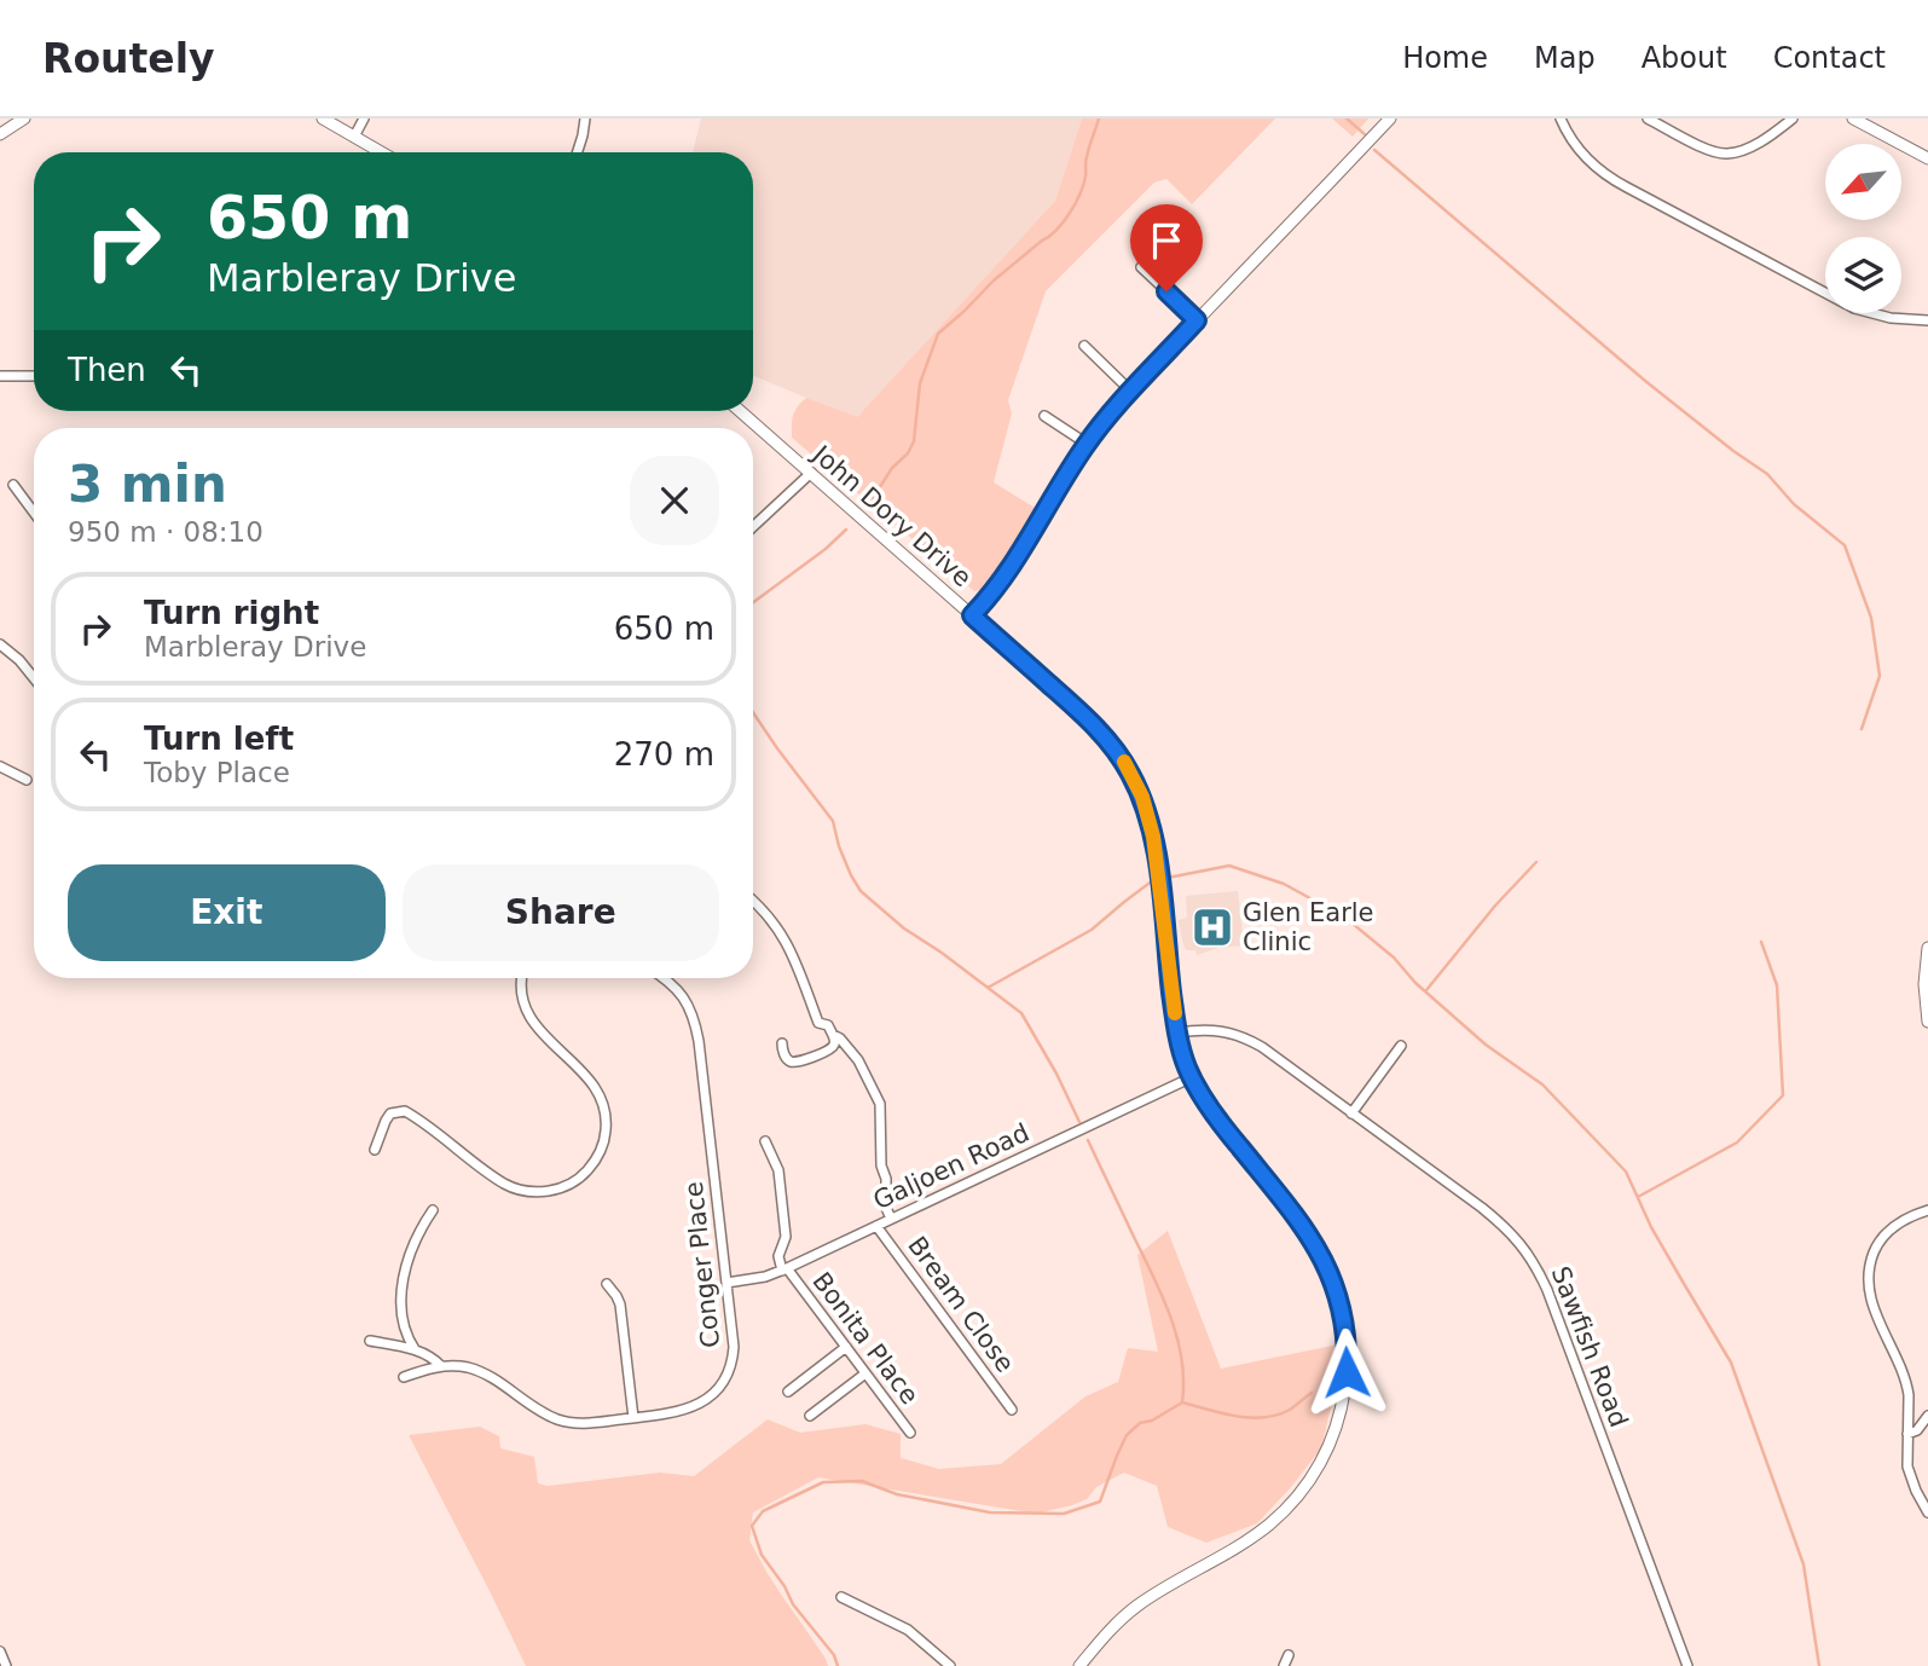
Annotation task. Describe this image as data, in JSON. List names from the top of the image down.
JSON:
{
  "streets": {
    "street": [
      "John Dory Drive",
      "Galjoen Road",
      "Conger Place",
      "Bream Close",
      "Bonita Place",
      "Sawfish Road"
    ]
  },
  "crossings": [
    ["John Dory Drive", "Galjoen Road"],
    ["John Dory Drive", "Sawfish Road"],
    ["Galjoen Road", "Conger Place"],
    ["Galjoen Road", "Bream Close"],
    ["Galjoen Road", "Bonita Place"]
  ],
  "places": {
    "hospital": ["Glen Earle Clinic"]
  },
  "north": "bottom left",
  "page": {
    "header": "Routely",
    "nav": [
      "Home",
      "Map",
      "About",
      "Contact"
    ],
    "turn": ["650 m", "Marbleray Drive"],
    "then": "Then",
    "heading": ["3 min", "950 m · 08:10"],
    "list": [
      {
        "name": "Turn right",
        "note": "Marbleray Drive",
        "value": "650 m"
      },
      {
        "name": "Turn left",
        "note": "Toby Place",
        "value": "270 m"
      }
    ],
    "buttons": ["Exit", "Share"]
  }
}
